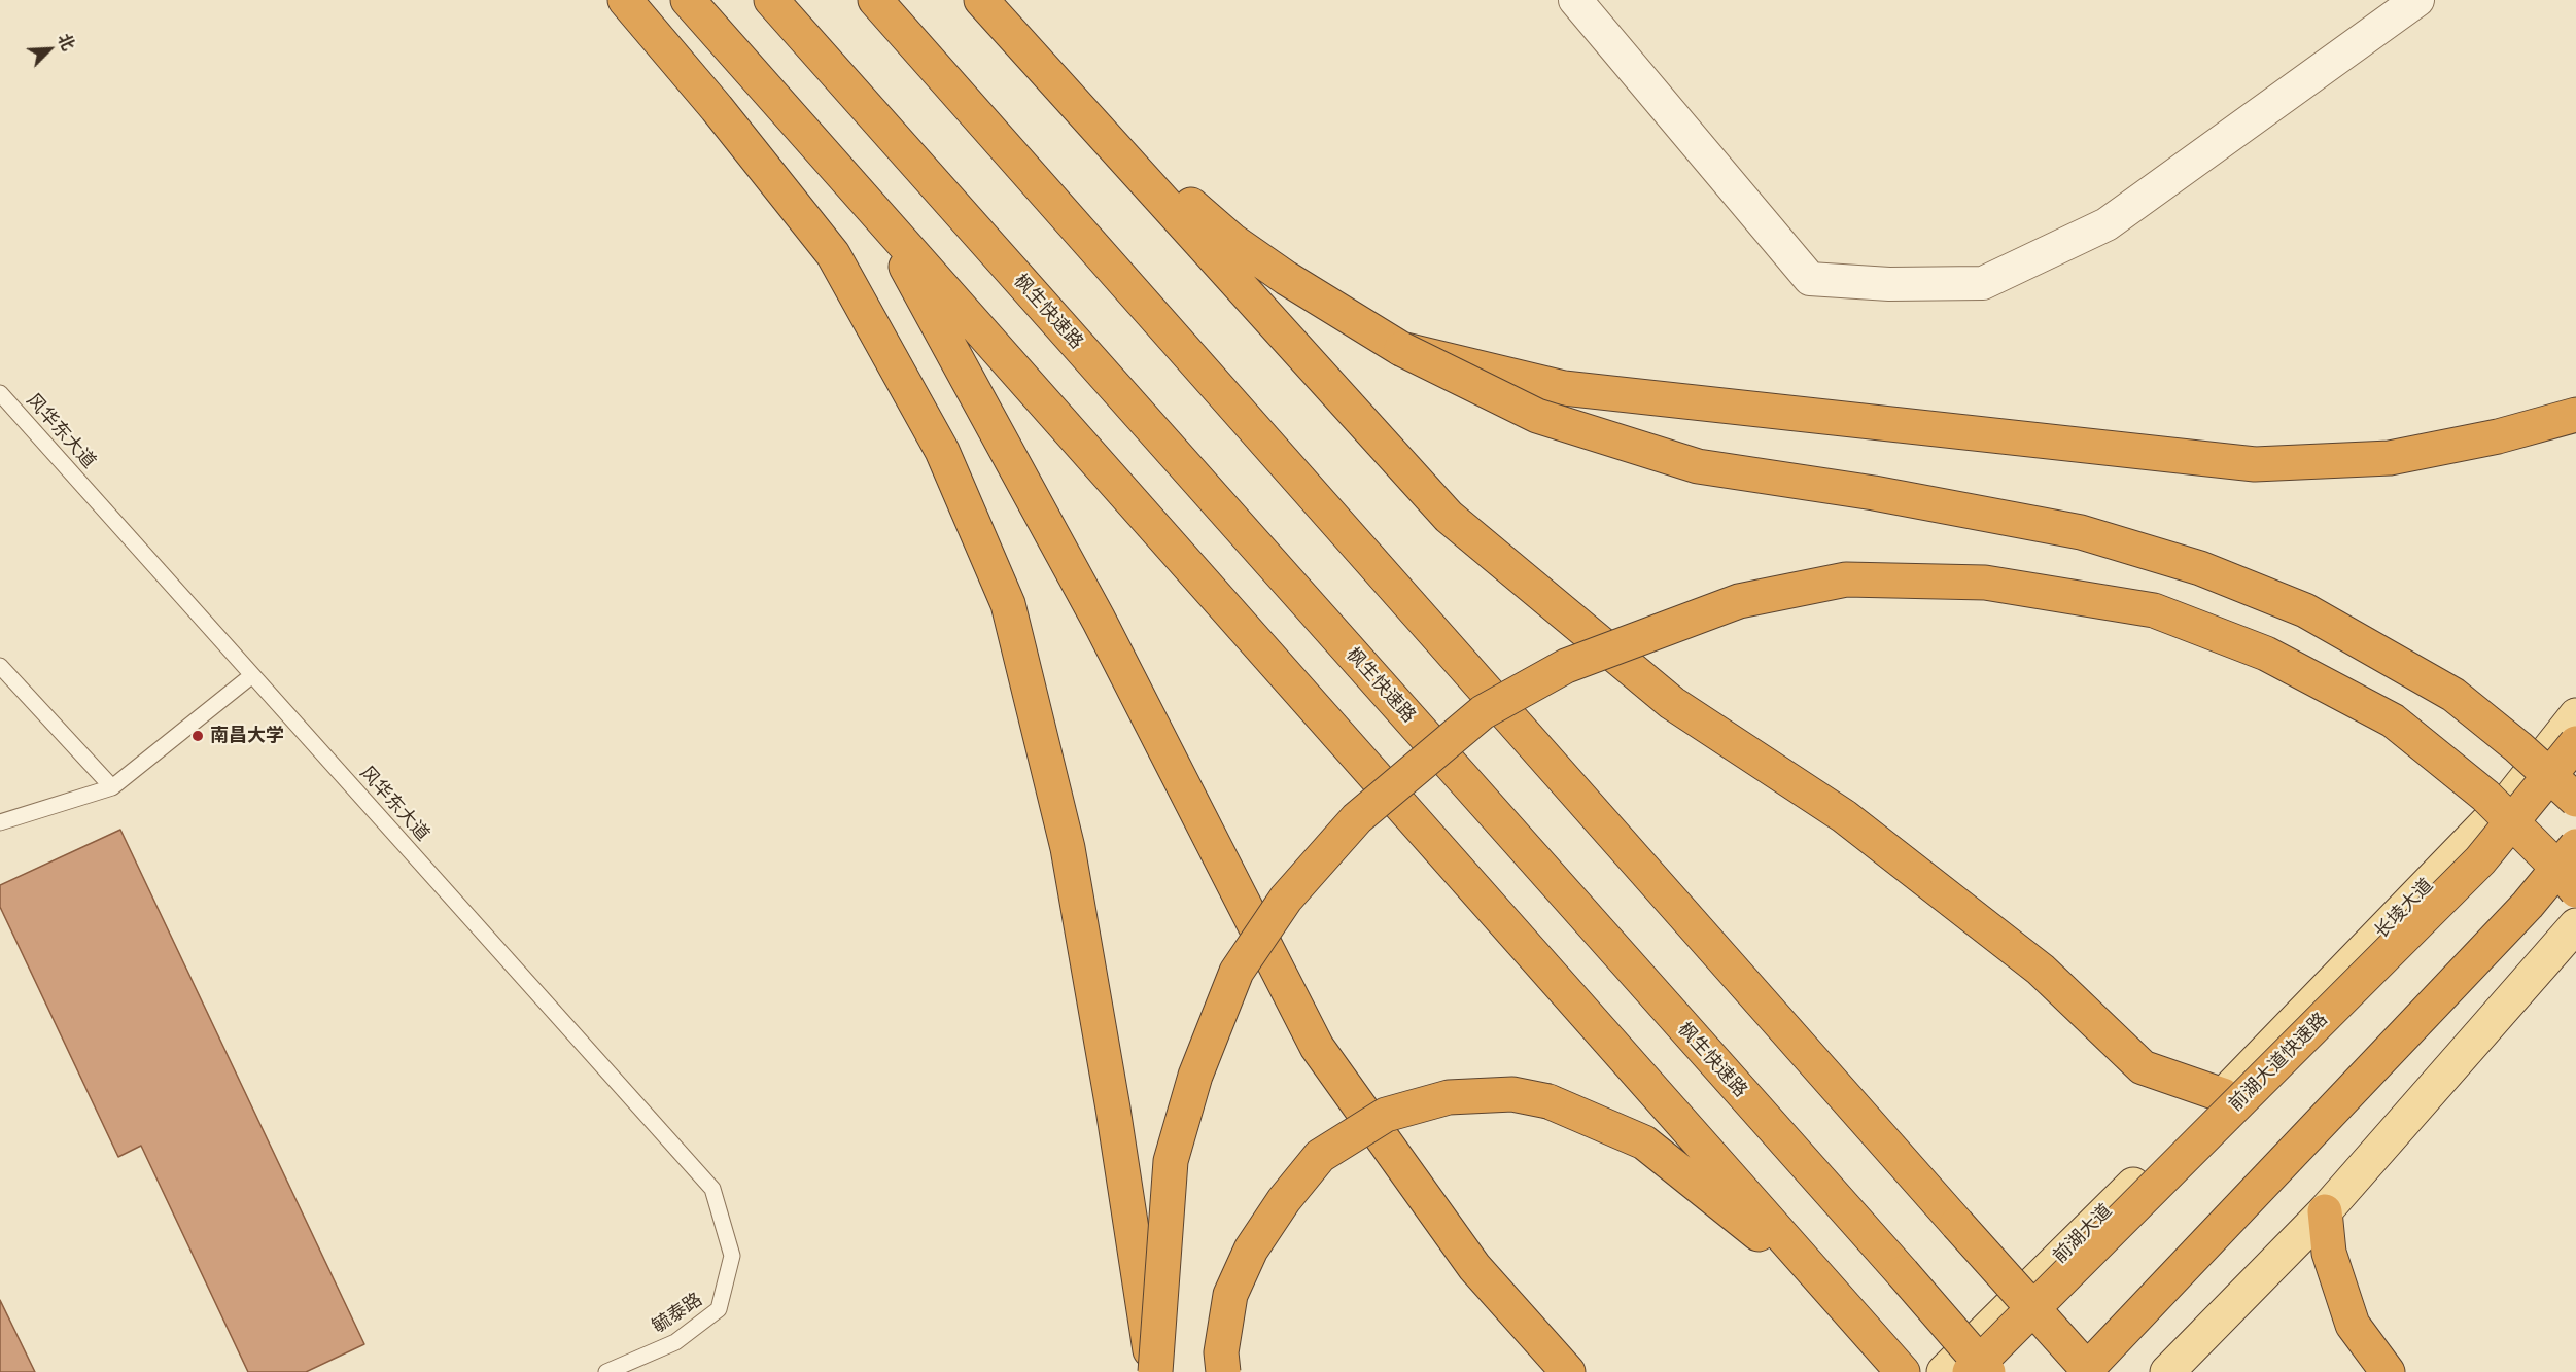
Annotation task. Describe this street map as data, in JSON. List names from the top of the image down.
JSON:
{
  "streets": {
    "highway": ["枫生快速路", "前湖大道快速路"],
    "main road": ["长堎大道", "前湖大道"],
    "lane": ["风华东大道", "毓泰路"]
  },
  "crossings": [
    ["风华东大道", "毓泰路"],
    ["长堎大道", "前湖大道"]
  ],
  "places": ["南昌大学"],
  "north": "top right"
}
